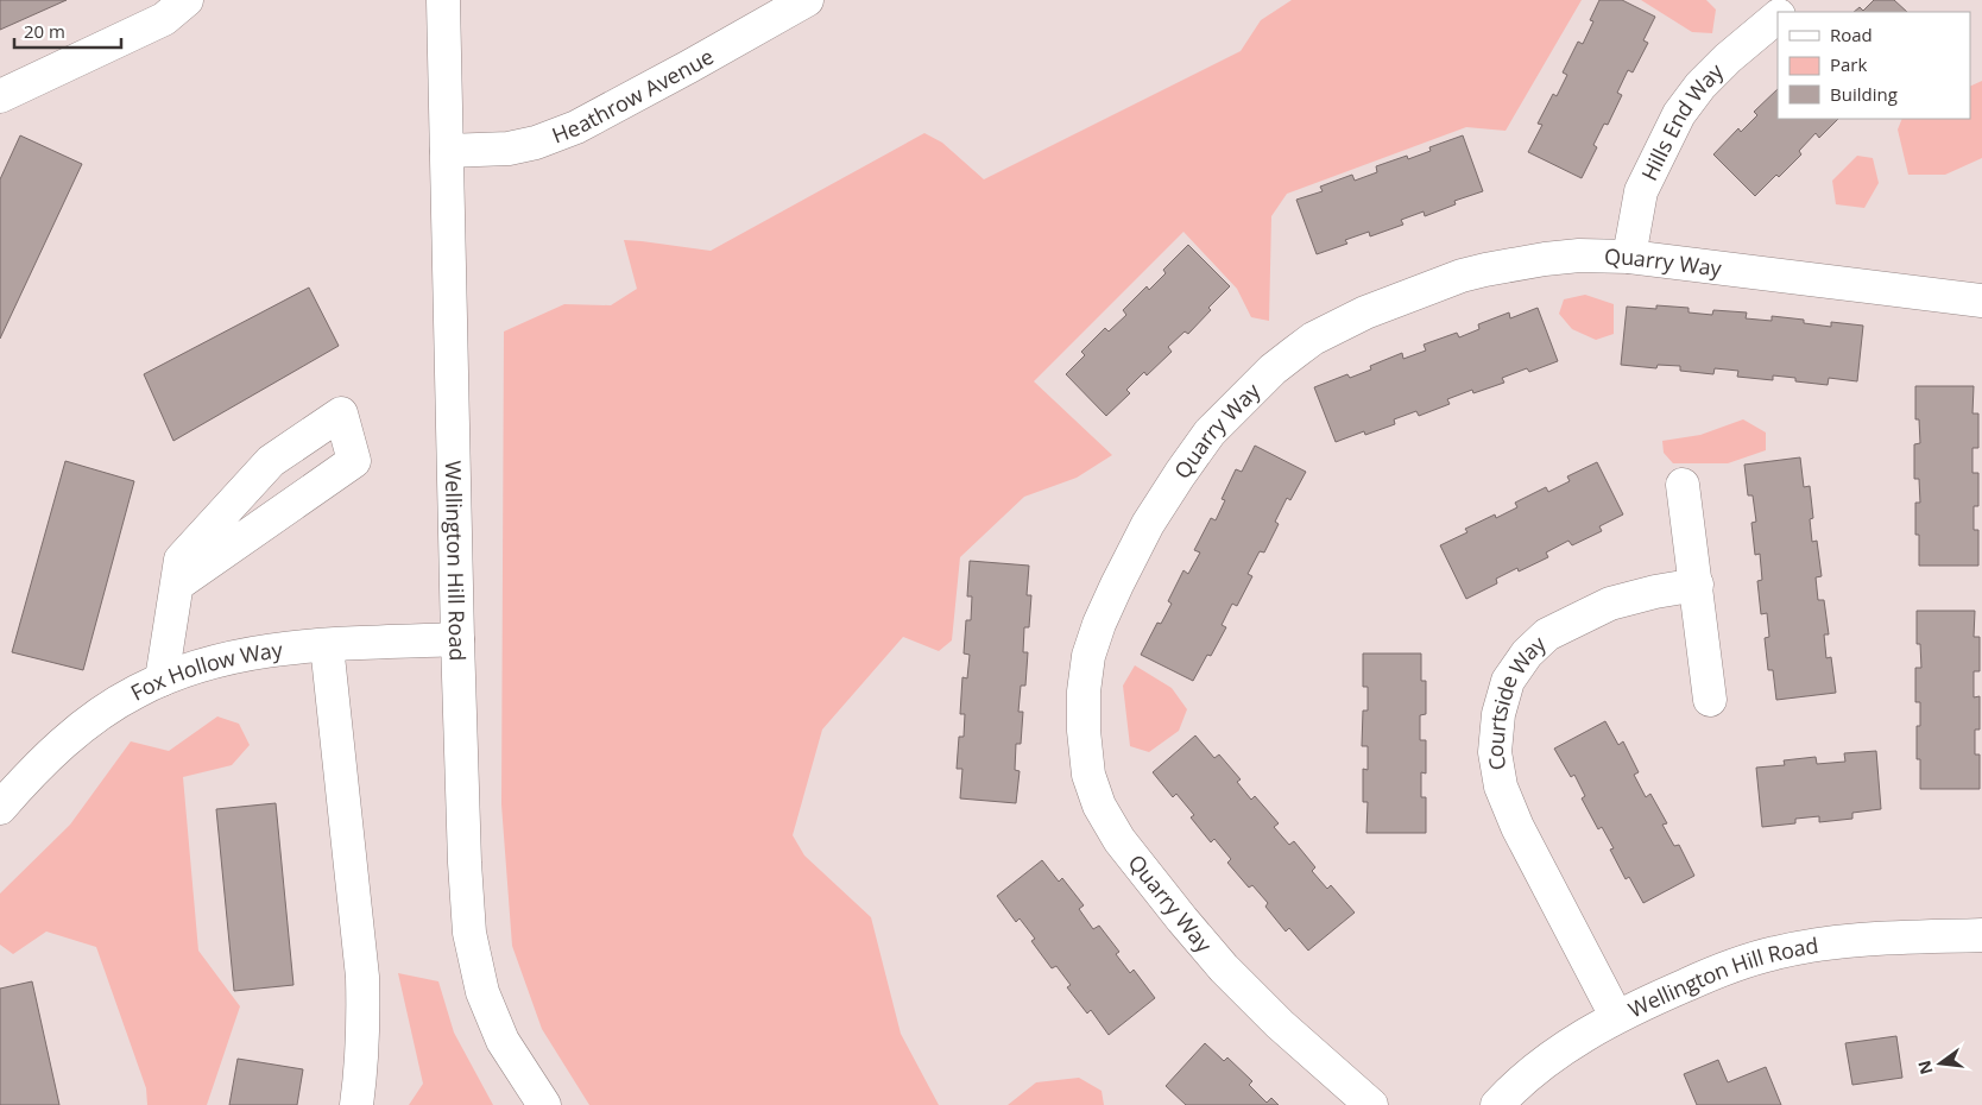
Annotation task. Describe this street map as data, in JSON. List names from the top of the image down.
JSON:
{
  "streets": {
    "street": [
      "Heathrow Avenue",
      "Hills End Way",
      "Quarry Way",
      "Wellington Hill Road",
      "Fox Hollow Way",
      "Courtside Way"
    ]
  },
  "crossings": [
    ["Heathrow Avenue", "Wellington Hill Road"],
    ["Hills End Way", "Quarry Way"],
    ["Wellington Hill Road", "Fox Hollow Way"],
    ["Wellington Hill Road", "Courtside Way"]
  ],
  "legend": ["Road", "Park", "Building"],
  "scale_bar": "20 m",
  "north": "left"
}
